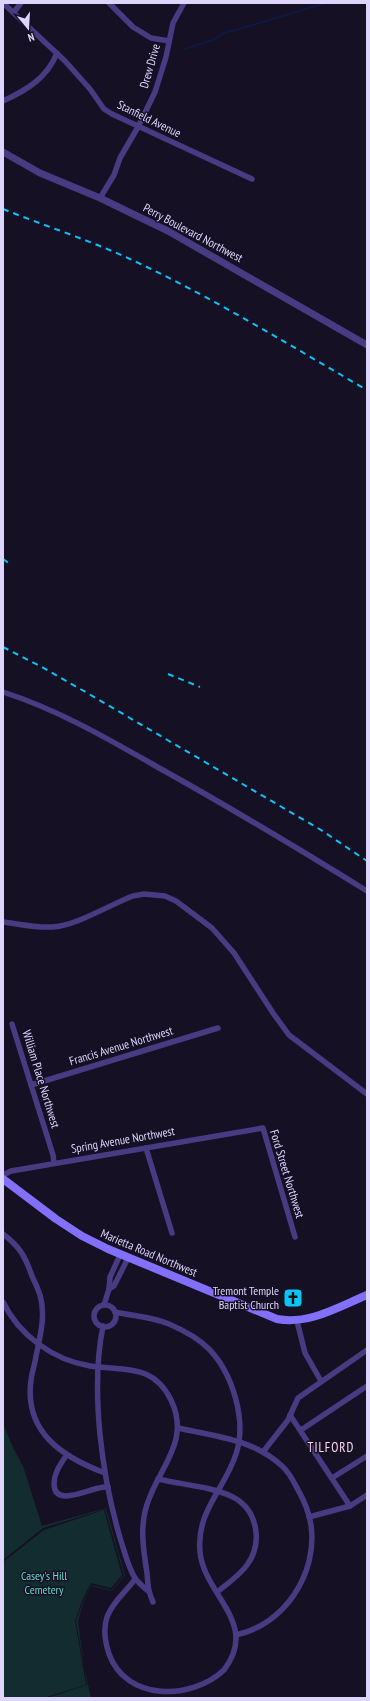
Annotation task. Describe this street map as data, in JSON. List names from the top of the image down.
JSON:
{
  "streets": {
    "main road": ["Marietta Road Northwest"],
    "street": [
      "Drew Drive",
      "Stanfield Avenue",
      "Perry Boulevard Northwest",
      "Francis Avenue Northwest",
      "William Place Northwest",
      "Spring Avenue Northwest",
      "Ford Street Northwest"
    ]
  },
  "crossings": [
    ["Drew Drive", "Stanfield Avenue"],
    ["Drew Drive", "Perry Boulevard Northwest"],
    ["Francis Avenue Northwest", "William Place Northwest"],
    ["William Place Northwest", "Spring Avenue Northwest"],
    ["Spring Avenue Northwest", "Ford Street Northwest"],
    ["Spring Avenue Northwest", "Marietta Road Northwest"]
  ],
  "districts": ["TILFORD"],
  "parks": ["Casey's Hill Cemetery"],
  "places": {
    "church": ["Tremont Temple Baptist Church"]
  },
  "north": "bottom"
}
